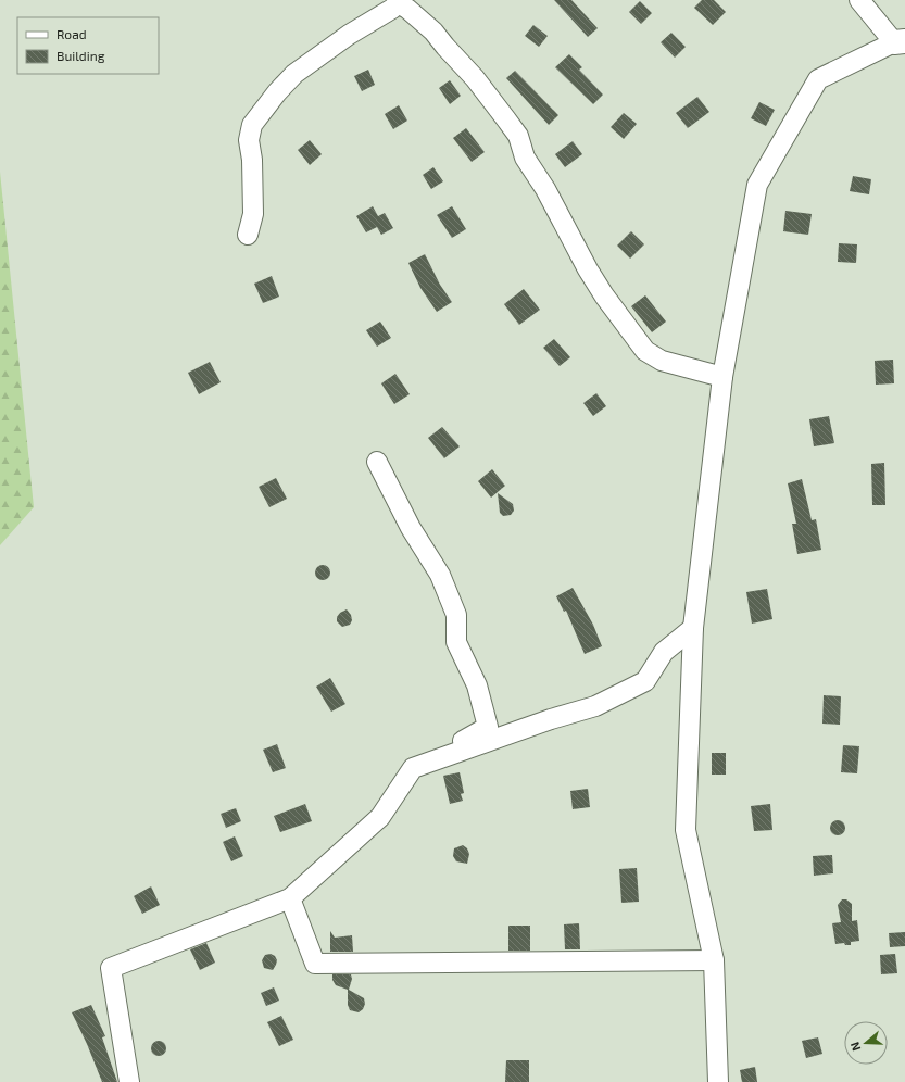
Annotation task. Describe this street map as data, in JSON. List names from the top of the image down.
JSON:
{
  "legend": ["Road", "Building"],
  "north": "left"
}
